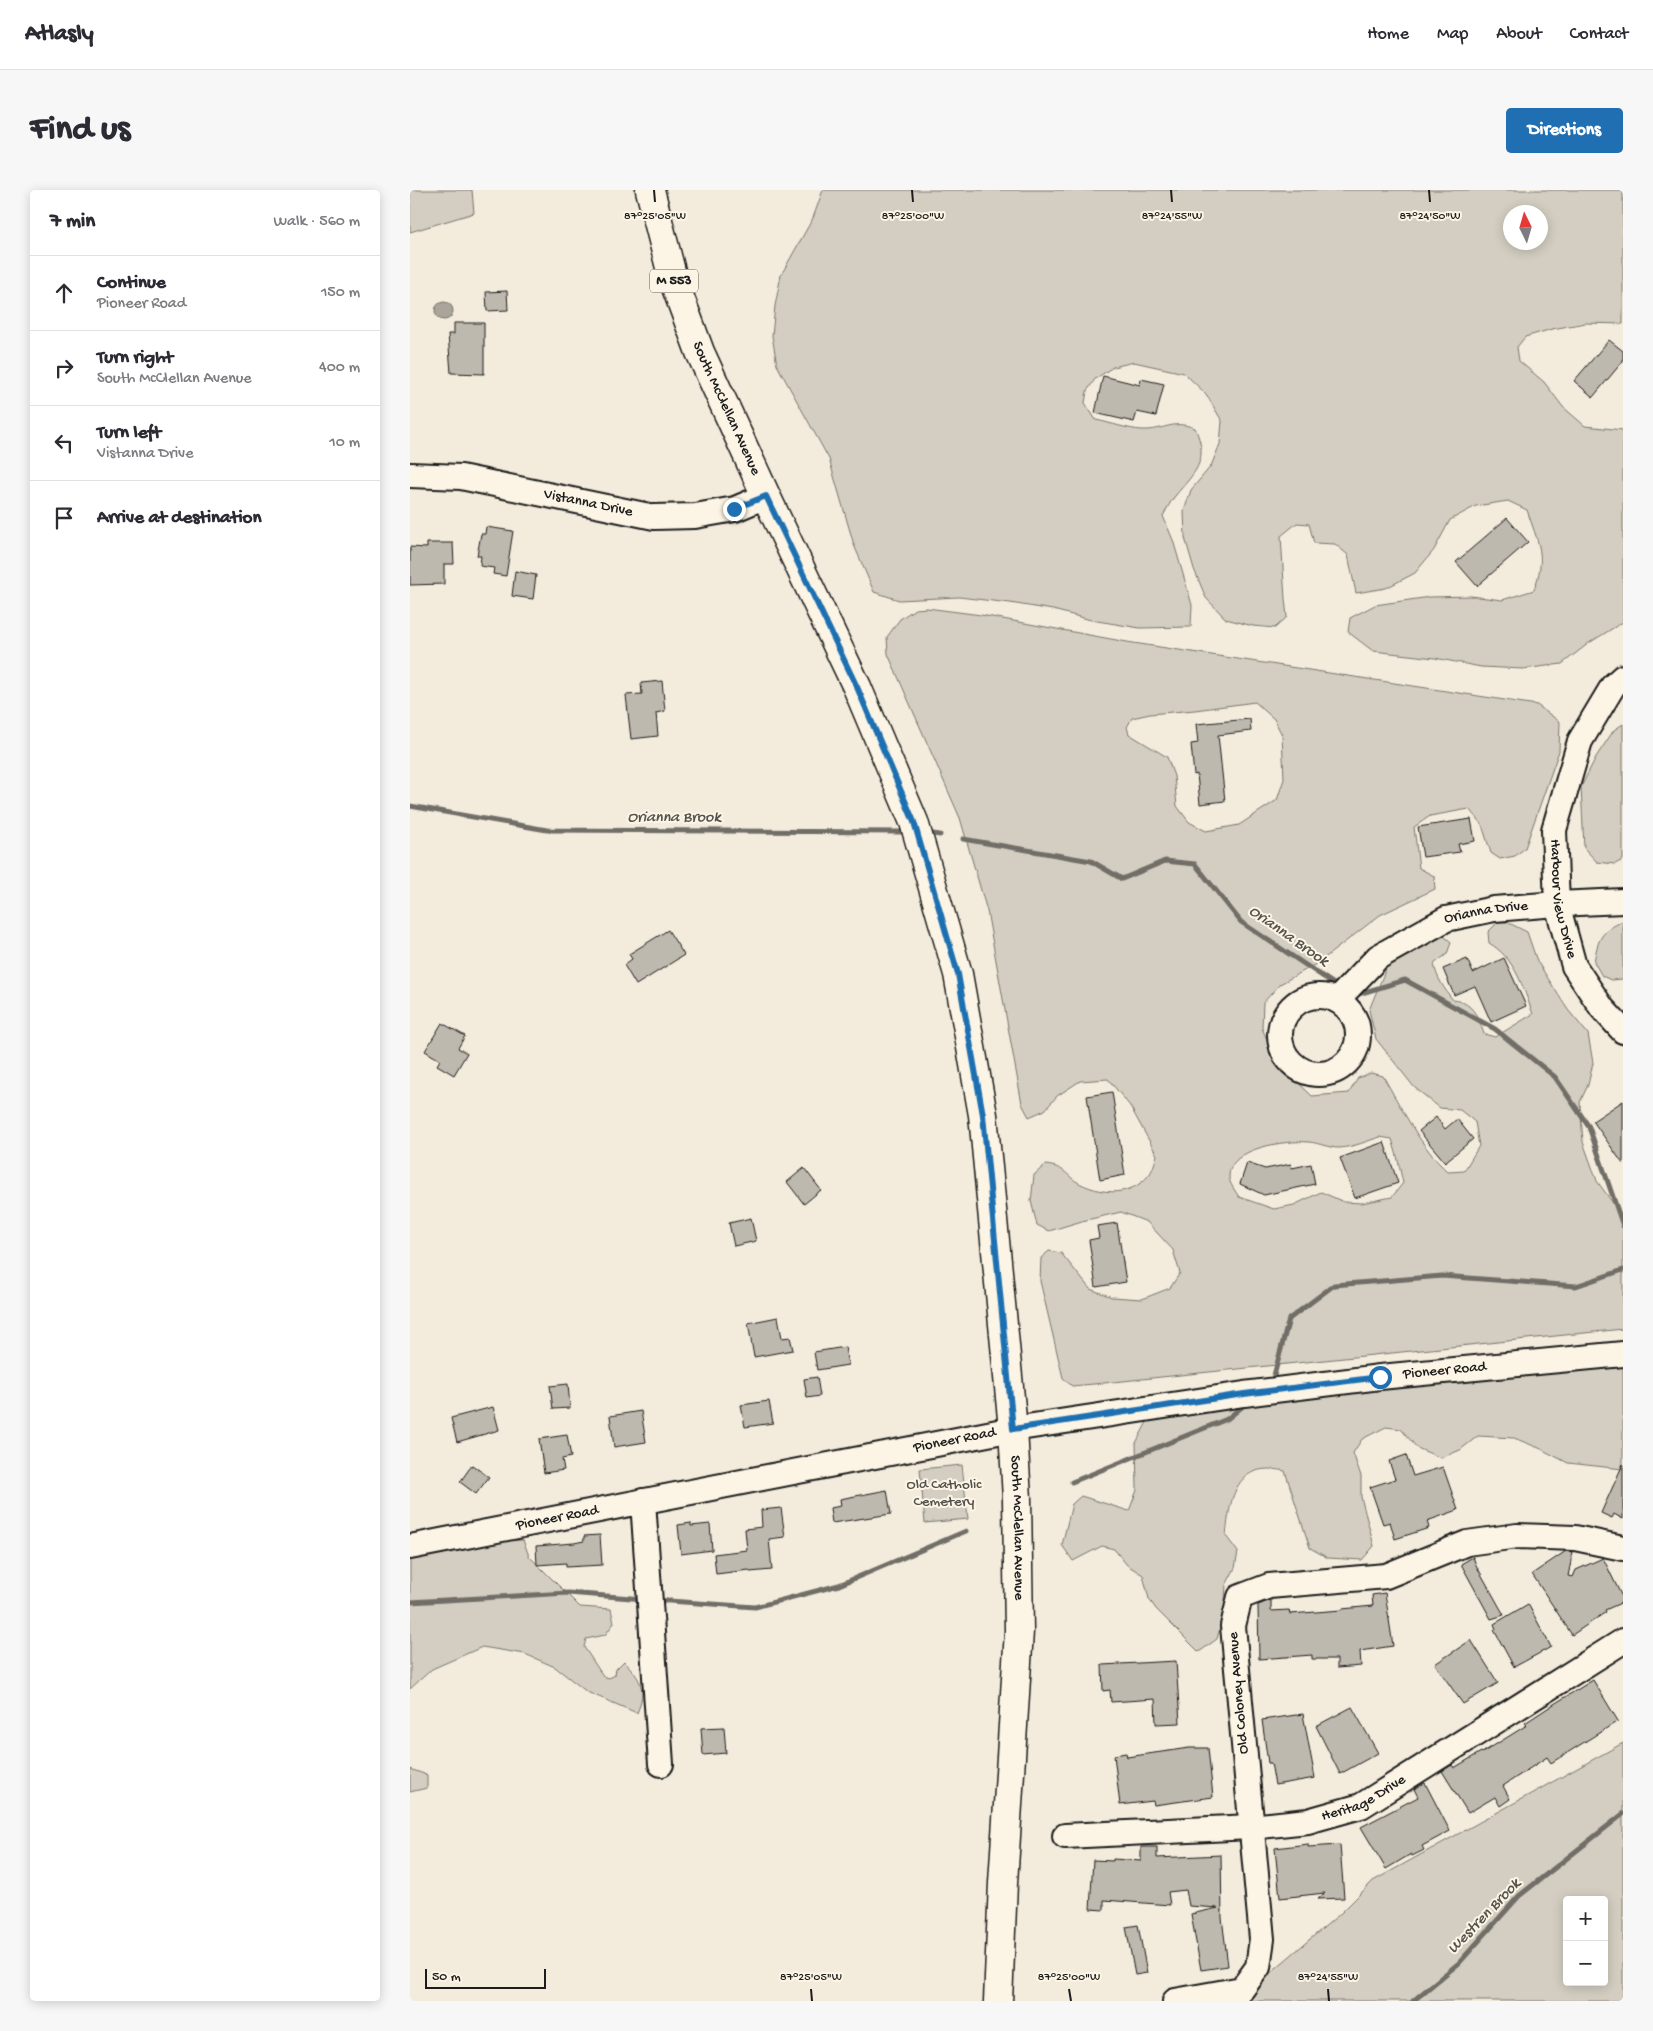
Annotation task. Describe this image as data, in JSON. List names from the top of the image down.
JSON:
{
  "streets": {
    "main road": ["M 553", "South McClellan Avenue"],
    "street": [
      "Vistanna Drive",
      "Harbour View Drive",
      "Orianna Drive",
      "Pioneer Road",
      "Old Coloney Avenue",
      "Heritage Drive"
    ]
  },
  "crossings": [
    ["South McClellan Avenue", "Vistanna Drive"],
    ["South McClellan Avenue", "Pioneer Road"],
    ["Harbour View Drive", "Orianna Drive"],
    ["Old Coloney Avenue", "Heritage Drive"]
  ],
  "water": ["Orianna Brook", "Westren Brook"],
  "parks": ["Old Catholic Cemetery"],
  "scale_bar": "50 m",
  "north": "top",
  "page": {
    "header": "Atlasly",
    "nav": [
      "Home",
      "Map",
      "About",
      "Contact"
    ],
    "buttons": "Directions",
    "title": "Find us",
    "heading": ["7 min", "Walk · 560 m"],
    "list": [
      ["Continue", "Pioneer Road", "150 m"],
      ["Turn right", "South McClellan Avenue", "400 m"],
      ["Turn left", "Vistanna Drive", "10 m"],
      "Arrive at destination"
    ],
    "map_buttons": ["+", "−"],
    "scale": "50 m"
  },
  "coordinates": [
    "87°25'05\"W",
    "87°25'00\"W",
    "87°24'55\"W",
    "87°24'50\"W"
  ]
}
